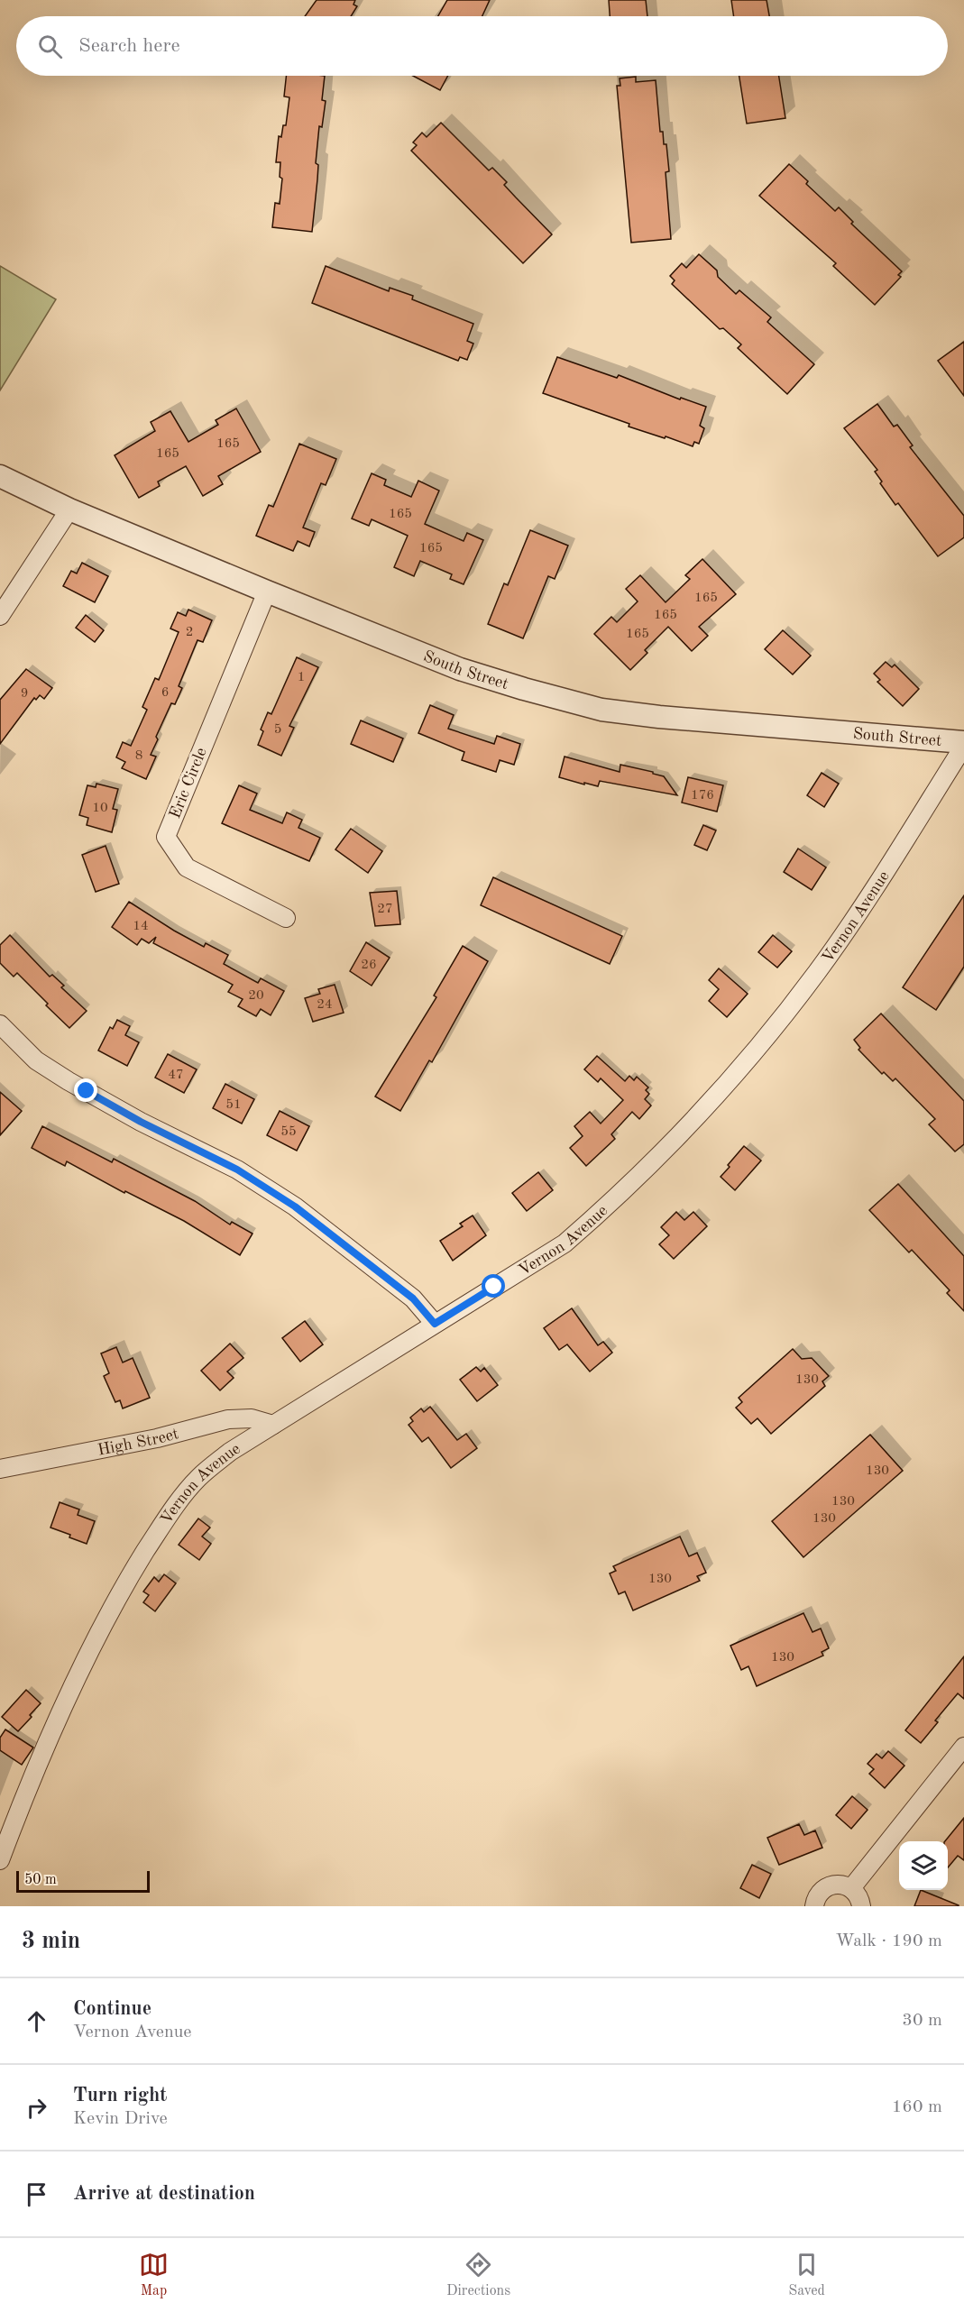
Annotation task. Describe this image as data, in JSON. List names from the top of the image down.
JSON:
{
  "streets": {
    "street": [
      "South Street",
      "Eric Circle",
      "Vernon Avenue",
      "High Street"
    ]
  },
  "crossings": [
    ["South Street", "Eric Circle"],
    ["South Street", "Vernon Avenue"],
    ["Vernon Avenue", "High Street"]
  ],
  "house_numbers": [
    "165",
    "165",
    "165",
    "165",
    "165",
    "165",
    "2",
    "165",
    "1",
    "6",
    "9",
    "5",
    "8",
    "176",
    "10",
    "27",
    "14",
    "26",
    "20",
    "24",
    "47",
    "51",
    "55",
    "130",
    "130",
    "130",
    "130",
    "130",
    "130"
  ],
  "scale_bar": "50 m",
  "page": {
    "search": "Search here",
    "scale": "50 m",
    "heading": ["3 min", "Walk · 190 m"],
    "list": [
      ["Continue", "Vernon Avenue", "30 m"],
      ["Turn right", "Kevin Drive", "160 m"],
      "Arrive at destination"
    ],
    "nav": ["Map", "Directions", "Saved"]
  }
}
